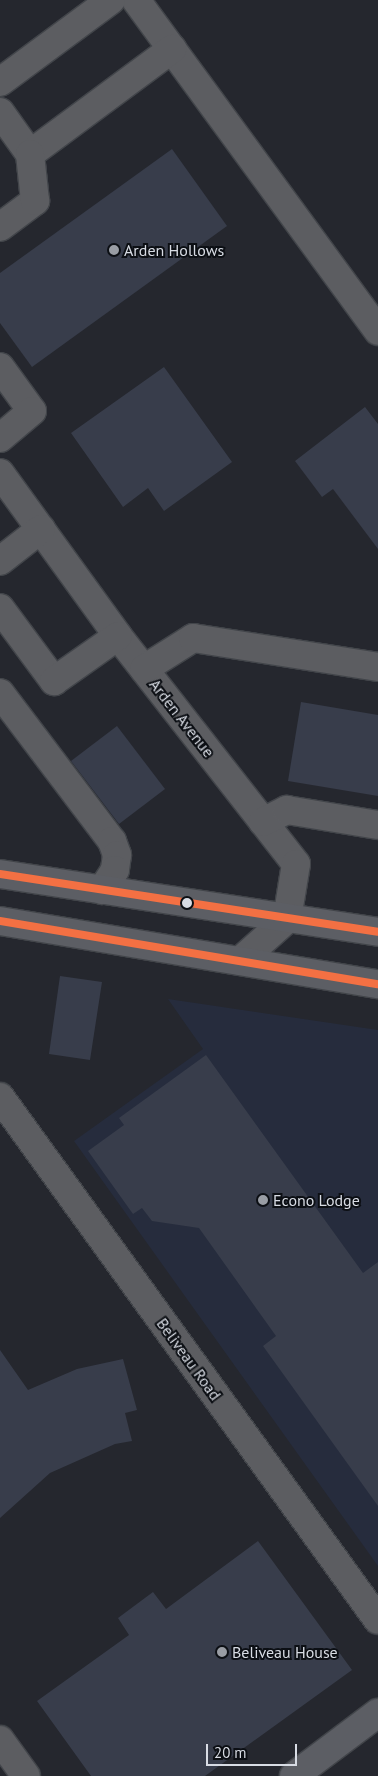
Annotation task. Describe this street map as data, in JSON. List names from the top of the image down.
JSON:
{
  "streets": {
    "street": ["Arden Avenue", "Beliveau Road"]
  },
  "places": ["Arden Hollows", "Econo Lodge", "Beliveau House"],
  "scale_bar": "20 m"
}
